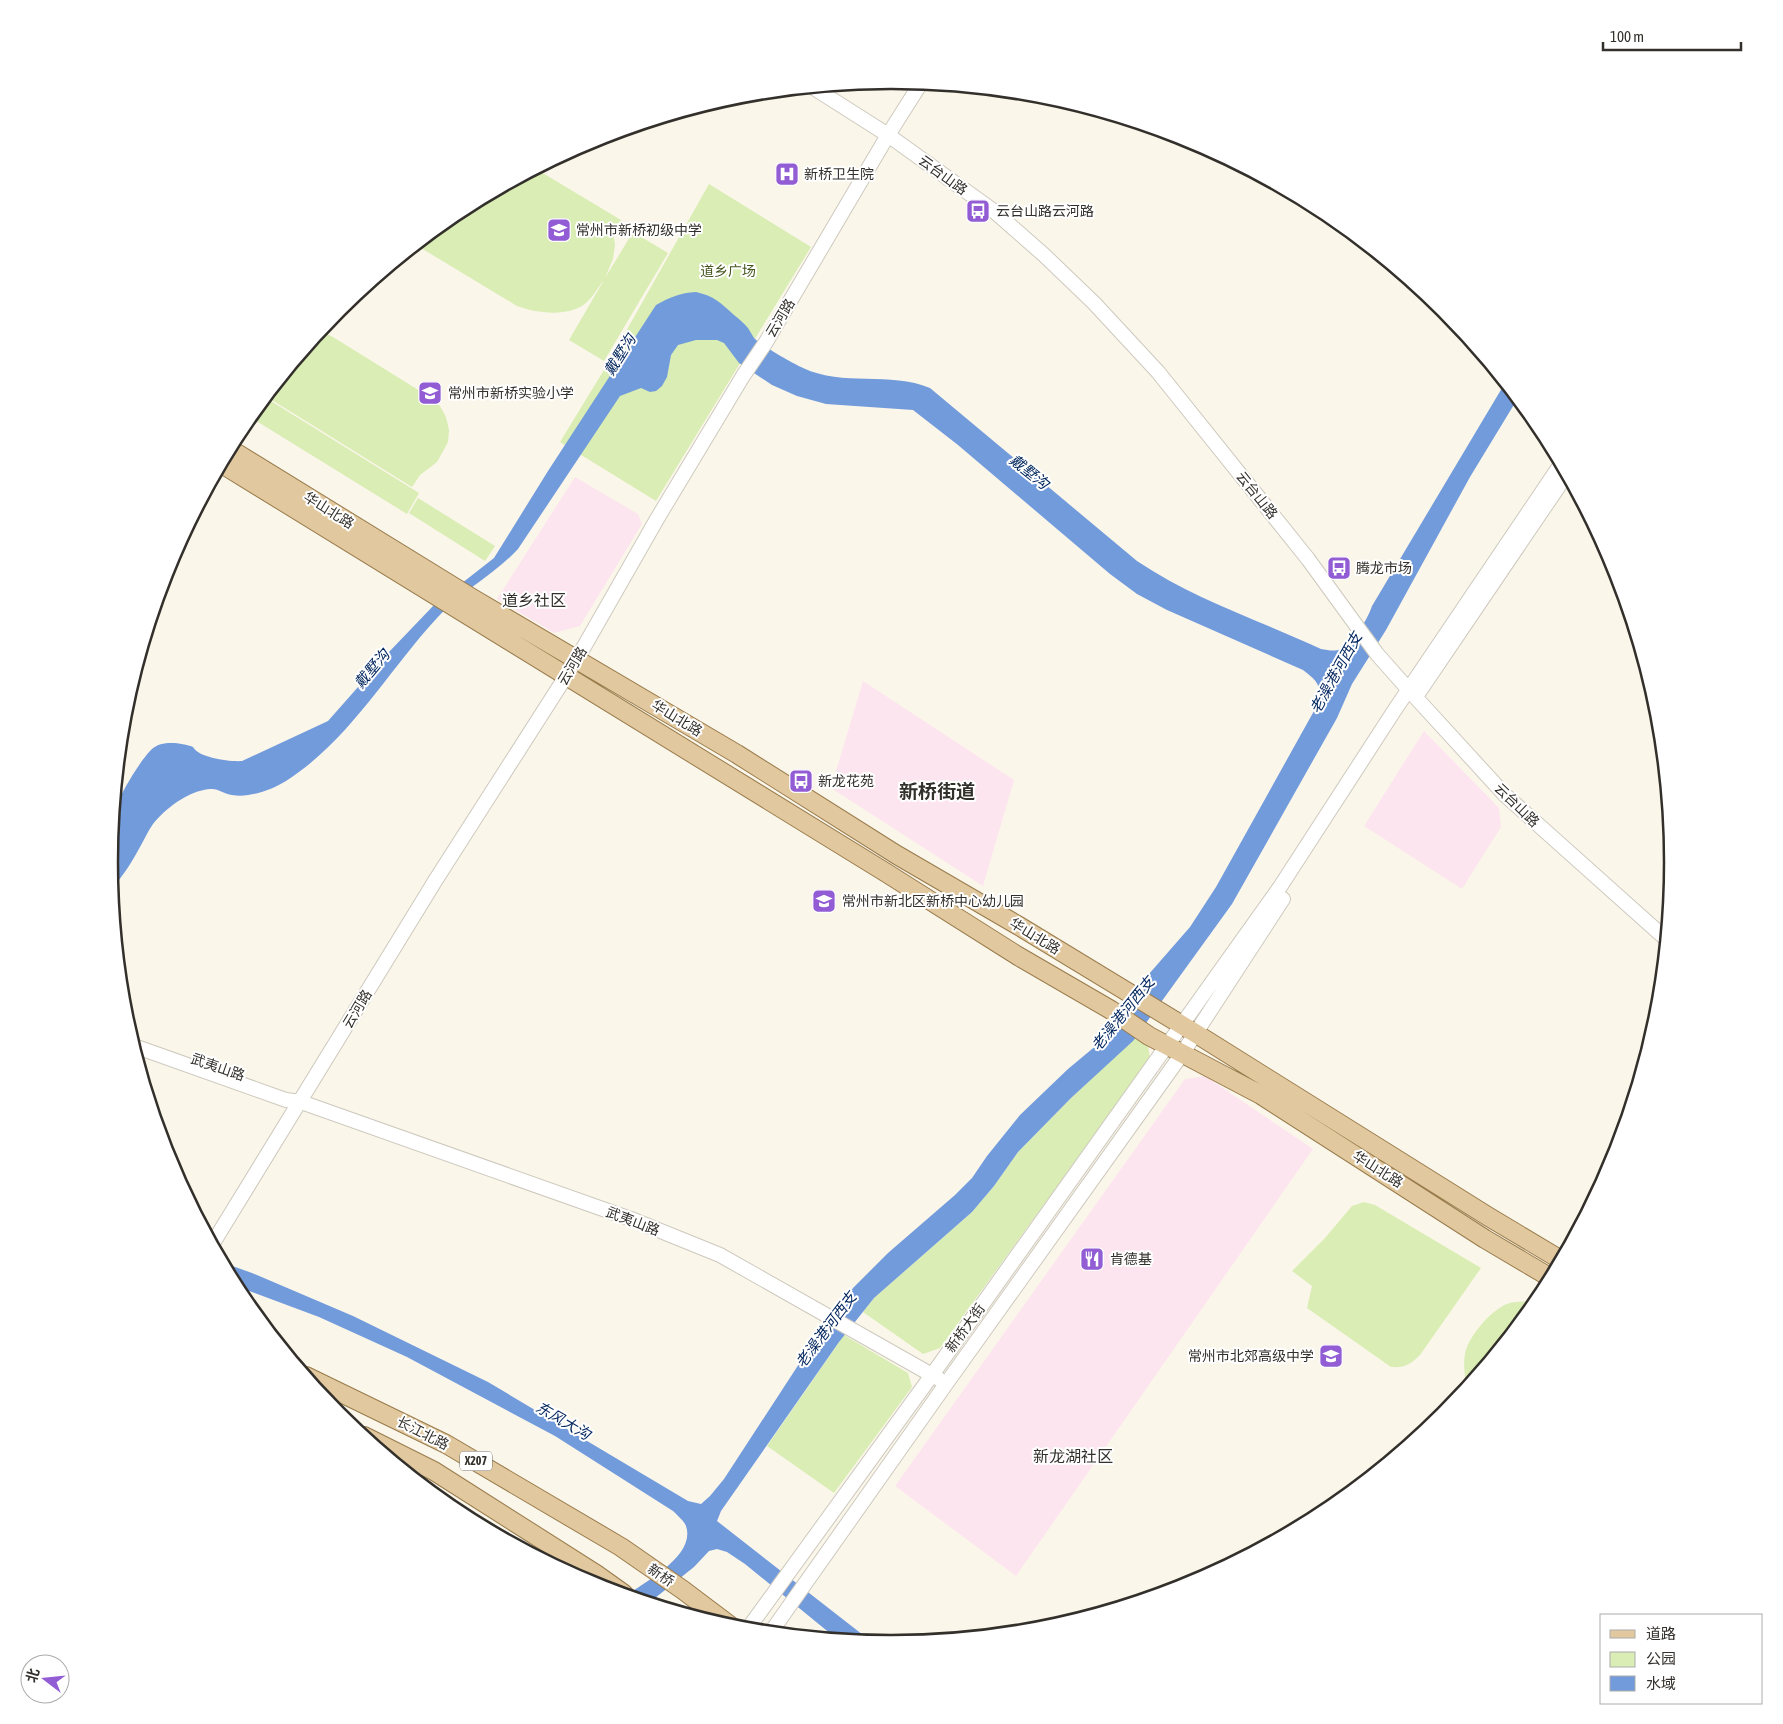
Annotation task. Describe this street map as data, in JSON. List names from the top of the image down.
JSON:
{
  "streets": {
    "main road": [
      "华山北路",
      "长江北路",
      "X207",
      "新桥"
    ],
    "street": [
      "云台山路",
      "云河路",
      "武夷山路",
      "新桥大街"
    ]
  },
  "crossings": [
    ["云台山路", "云河路"],
    ["云河路", "华山北路"],
    ["云河路", "武夷山路"],
    ["华山北路", "新桥大街"],
    ["武夷山路", "新桥大街"],
    ["长江北路", "新桥"]
  ],
  "districts": ["道乡社区", "新桥街道", "新龙湖社区"],
  "water": ["戴墅沟", "老澡港河西支", "东风大沟"],
  "parks": ["道乡广场"],
  "places": {
    "hospital": ["新桥卫生院"],
    "bus stop": ["云台山路云河路", "腾龙市场", "新龙花苑"],
    "school or university": [
      "常州市新桥初级中学",
      "常州市新桥实验小学",
      "常州市新北区新桥中心幼儿园",
      "常州市北郊高级中学"
    ],
    "restaurant": ["肯德基"]
  },
  "legend": ["道路", "公园", "水域"],
  "scale_bar": "100 m",
  "north": "left"
}
